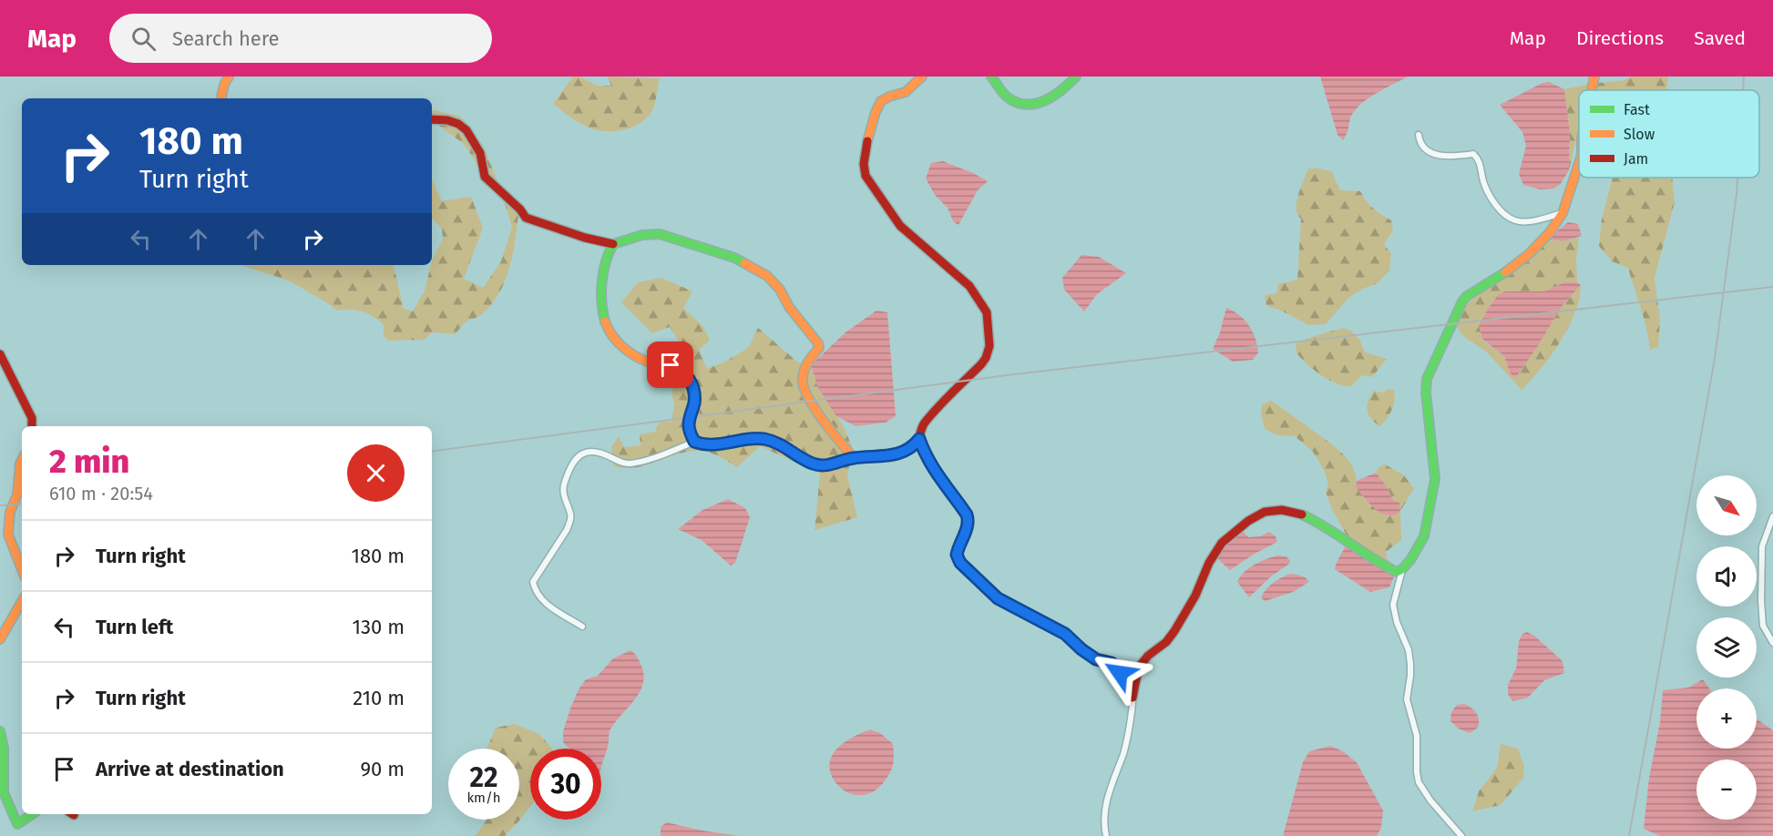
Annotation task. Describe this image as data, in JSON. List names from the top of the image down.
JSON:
{
  "legend": ["Fast", "Slow", "Jam"],
  "north": "bottom right",
  "page": {
    "header": "Map",
    "search": "Search here",
    "nav": ["Map", "Directions", "Saved"],
    "turn": ["180 m", "Turn right"],
    "heading": ["2 min", "610 m · 20:54"],
    "map_buttons": ["+", "−"],
    "list": [
      {
        "name": "Turn right",
        "value": "180 m"
      },
      {
        "name": "Turn left",
        "value": "130 m"
      },
      {
        "name": "Turn right",
        "value": "210 m"
      },
      {
        "name": "Arrive at destination",
        "value": "90 m"
      }
    ],
    "speed": "22 km/h",
    "limit": "30"
  }
}
